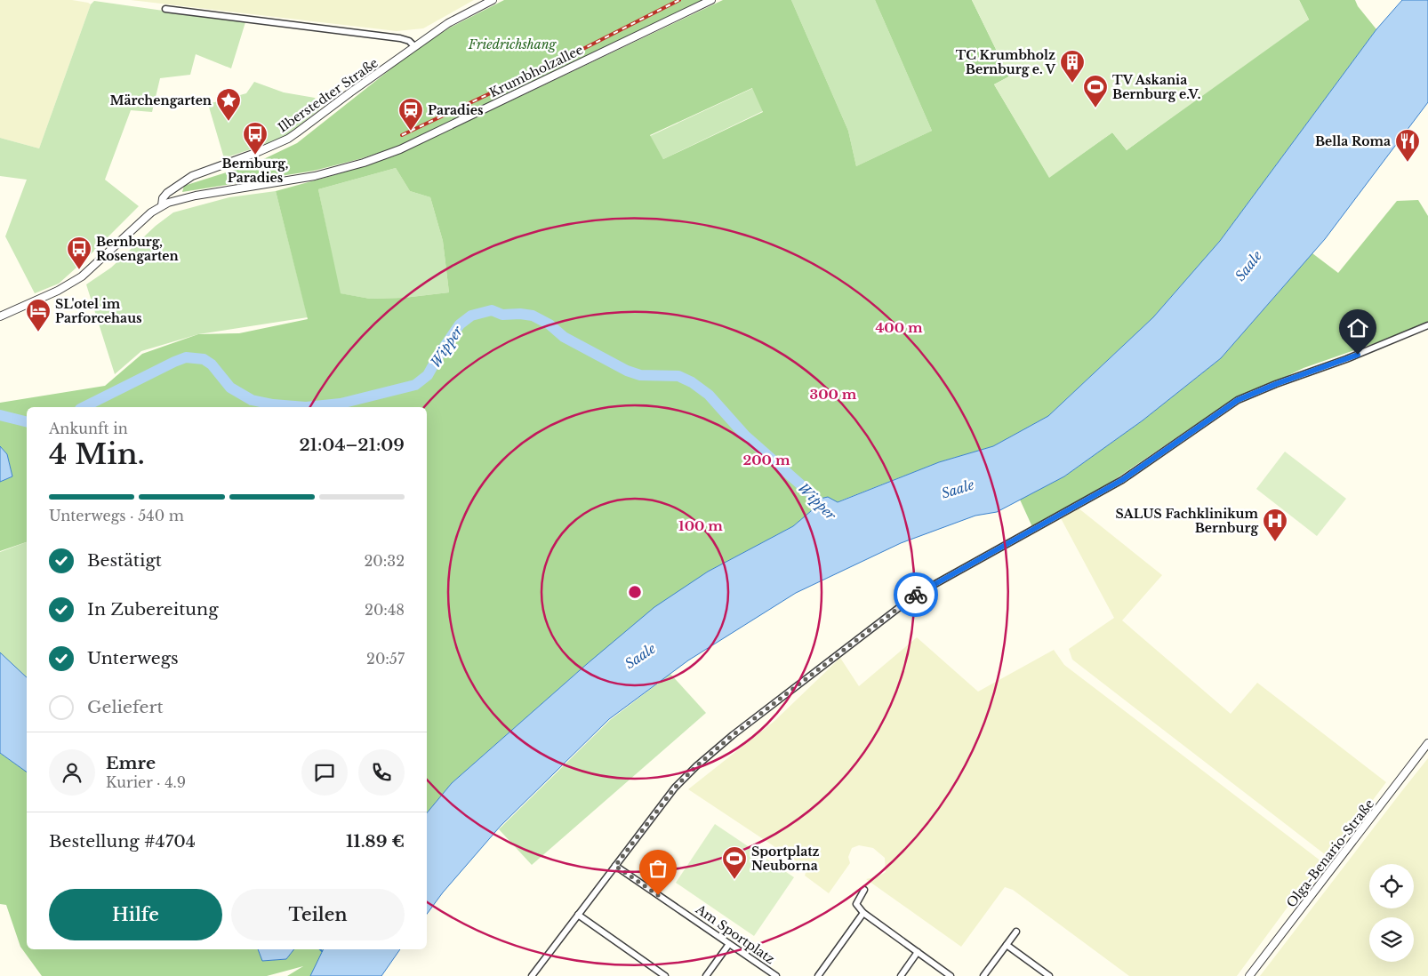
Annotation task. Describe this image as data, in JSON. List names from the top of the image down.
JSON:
{
  "streets": {
    "street": [
      "Krumbholzallee",
      "Ilberstedter Straße",
      "Olga-Benario-Straße",
      "Am Sportplatz"
    ]
  },
  "crossings": [
    ["Krumbholzallee", "Ilberstedter Straße"]
  ],
  "water": ["Saale", "Wipper"],
  "parks": ["Friedrichshang"],
  "places": {
    "building": ["TC Krumbholz Bernburg e. V"],
    "sports": ["TV Askania Bernburg e.V.", "Sportplatz Neuborna"],
    "place": ["Märchengarten"],
    "station": ["Paradies"],
    "bus stop": ["Bernburg, Paradies", "Bernburg, Rosengarten"],
    "restaurant": ["Bella Roma"],
    "hotel": ["SL'otel im Parforcehaus"],
    "hospital": ["SALUS Fachklinikum Bernburg"]
  },
  "page": {
    "heading": ["4 Min.", "Ankunft in", "21:04–21:09"],
    "panel": [
      "Emre",
      "Kurier · 4.9",
      "Bestellung #4704",
      "11.89 €"
    ],
    "bar": "Unterwegs · 540 m",
    "list": [
      ["Bestätigt", "20:32"],
      ["In Zubereitung", "20:48"],
      ["Unterwegs", "20:57"],
      "Geliefert"
    ],
    "buttons": ["Hilfe", "Teilen"]
  },
  "rings": [
    "400 m",
    "300 m",
    "200 m",
    "100 m"
  ]
}
